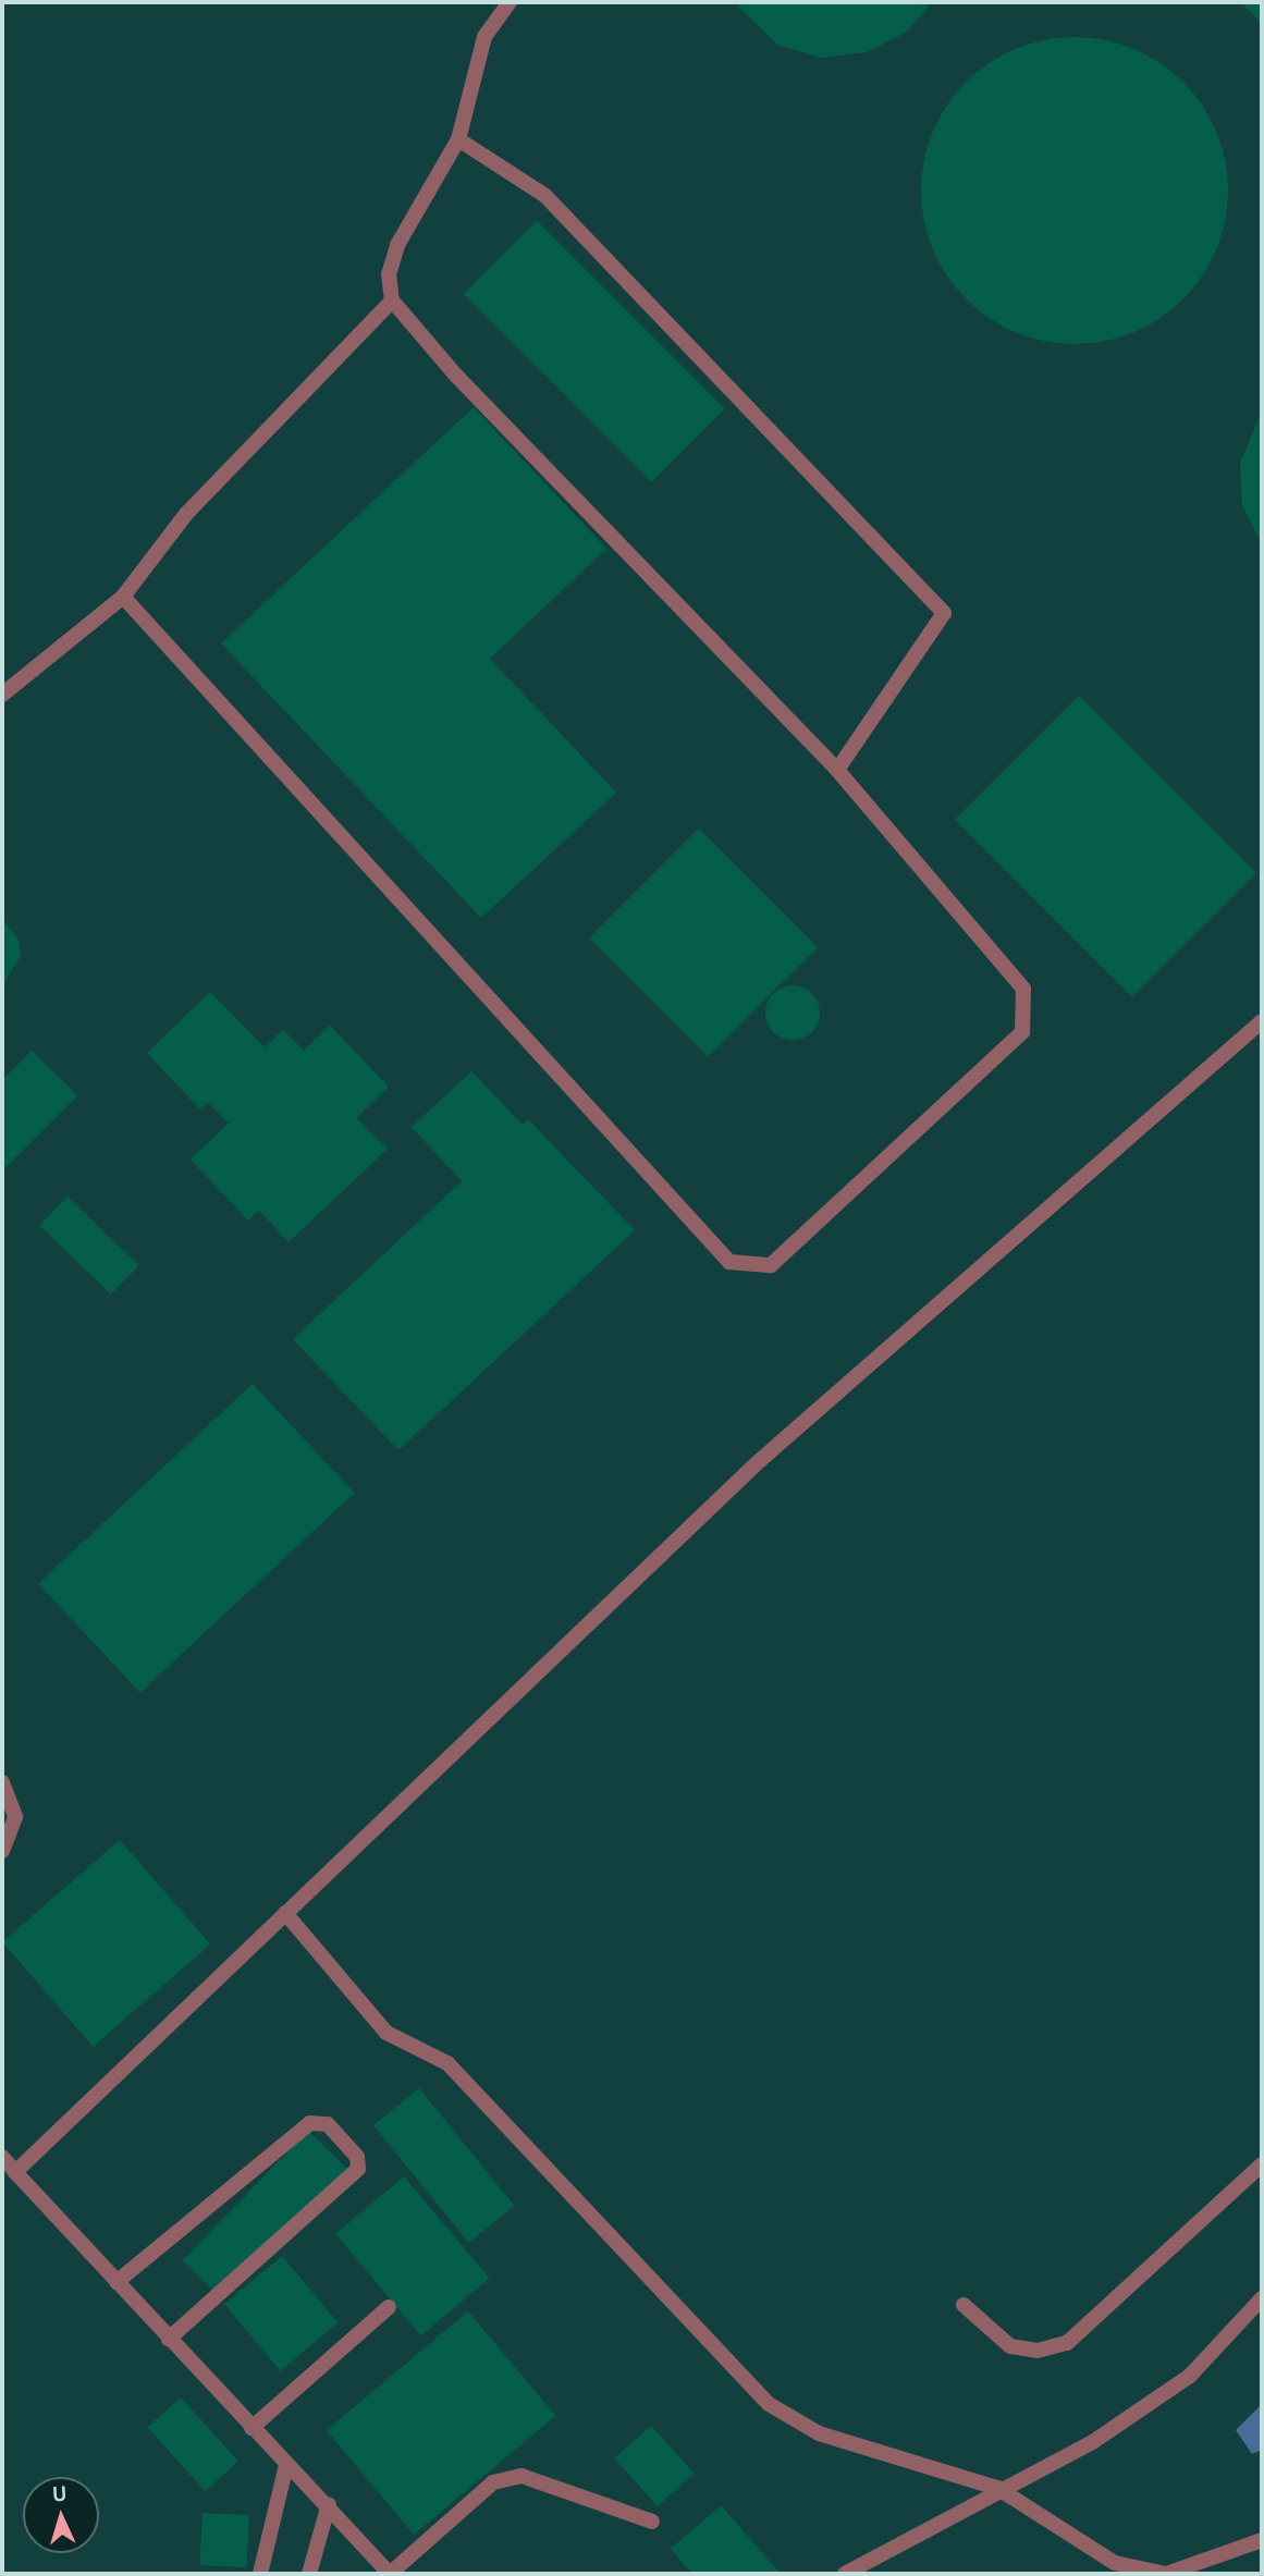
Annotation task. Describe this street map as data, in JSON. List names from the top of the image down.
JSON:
{
  "north": "top"
}
